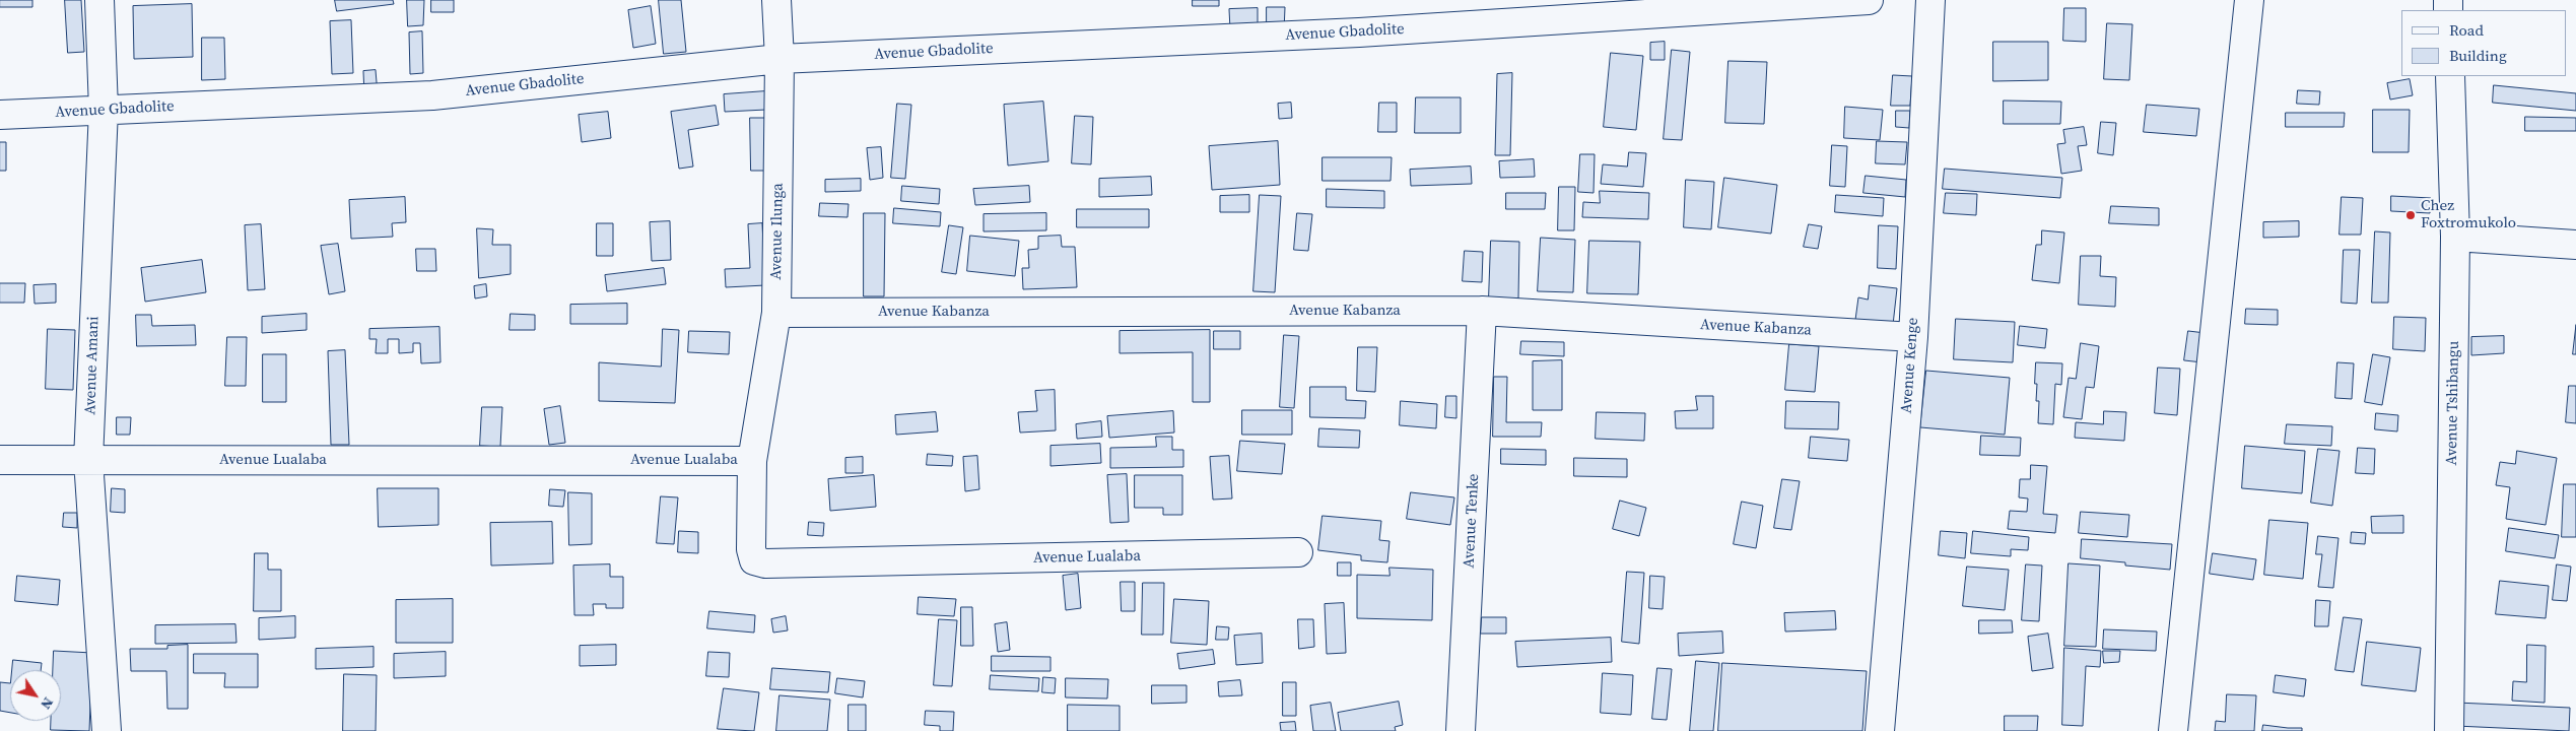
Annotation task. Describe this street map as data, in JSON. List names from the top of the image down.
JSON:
{
  "streets": {
    "street": [
      "Avenue Gbadolite",
      "Avenue Ilunga",
      "Avenue Kabanza",
      "Avenue Amani",
      "Avenue Kenge",
      "Avenue Tshibangu",
      "Avenue Lualaba",
      "Avenue Tenke"
    ]
  },
  "crossings": [
    ["Avenue Gbadolite", "Avenue Ilunga"],
    ["Avenue Gbadolite", "Avenue Amani"],
    ["Avenue Ilunga", "Avenue Kabanza"],
    ["Avenue Ilunga", "Avenue Lualaba"],
    ["Avenue Kabanza", "Avenue Kenge"],
    ["Avenue Kabanza", "Avenue Tenke"],
    ["Avenue Amani", "Avenue Lualaba"]
  ],
  "places": ["Chez Foxtromukolo"],
  "legend": ["Road", "Building"],
  "north": "bottom right"
}
